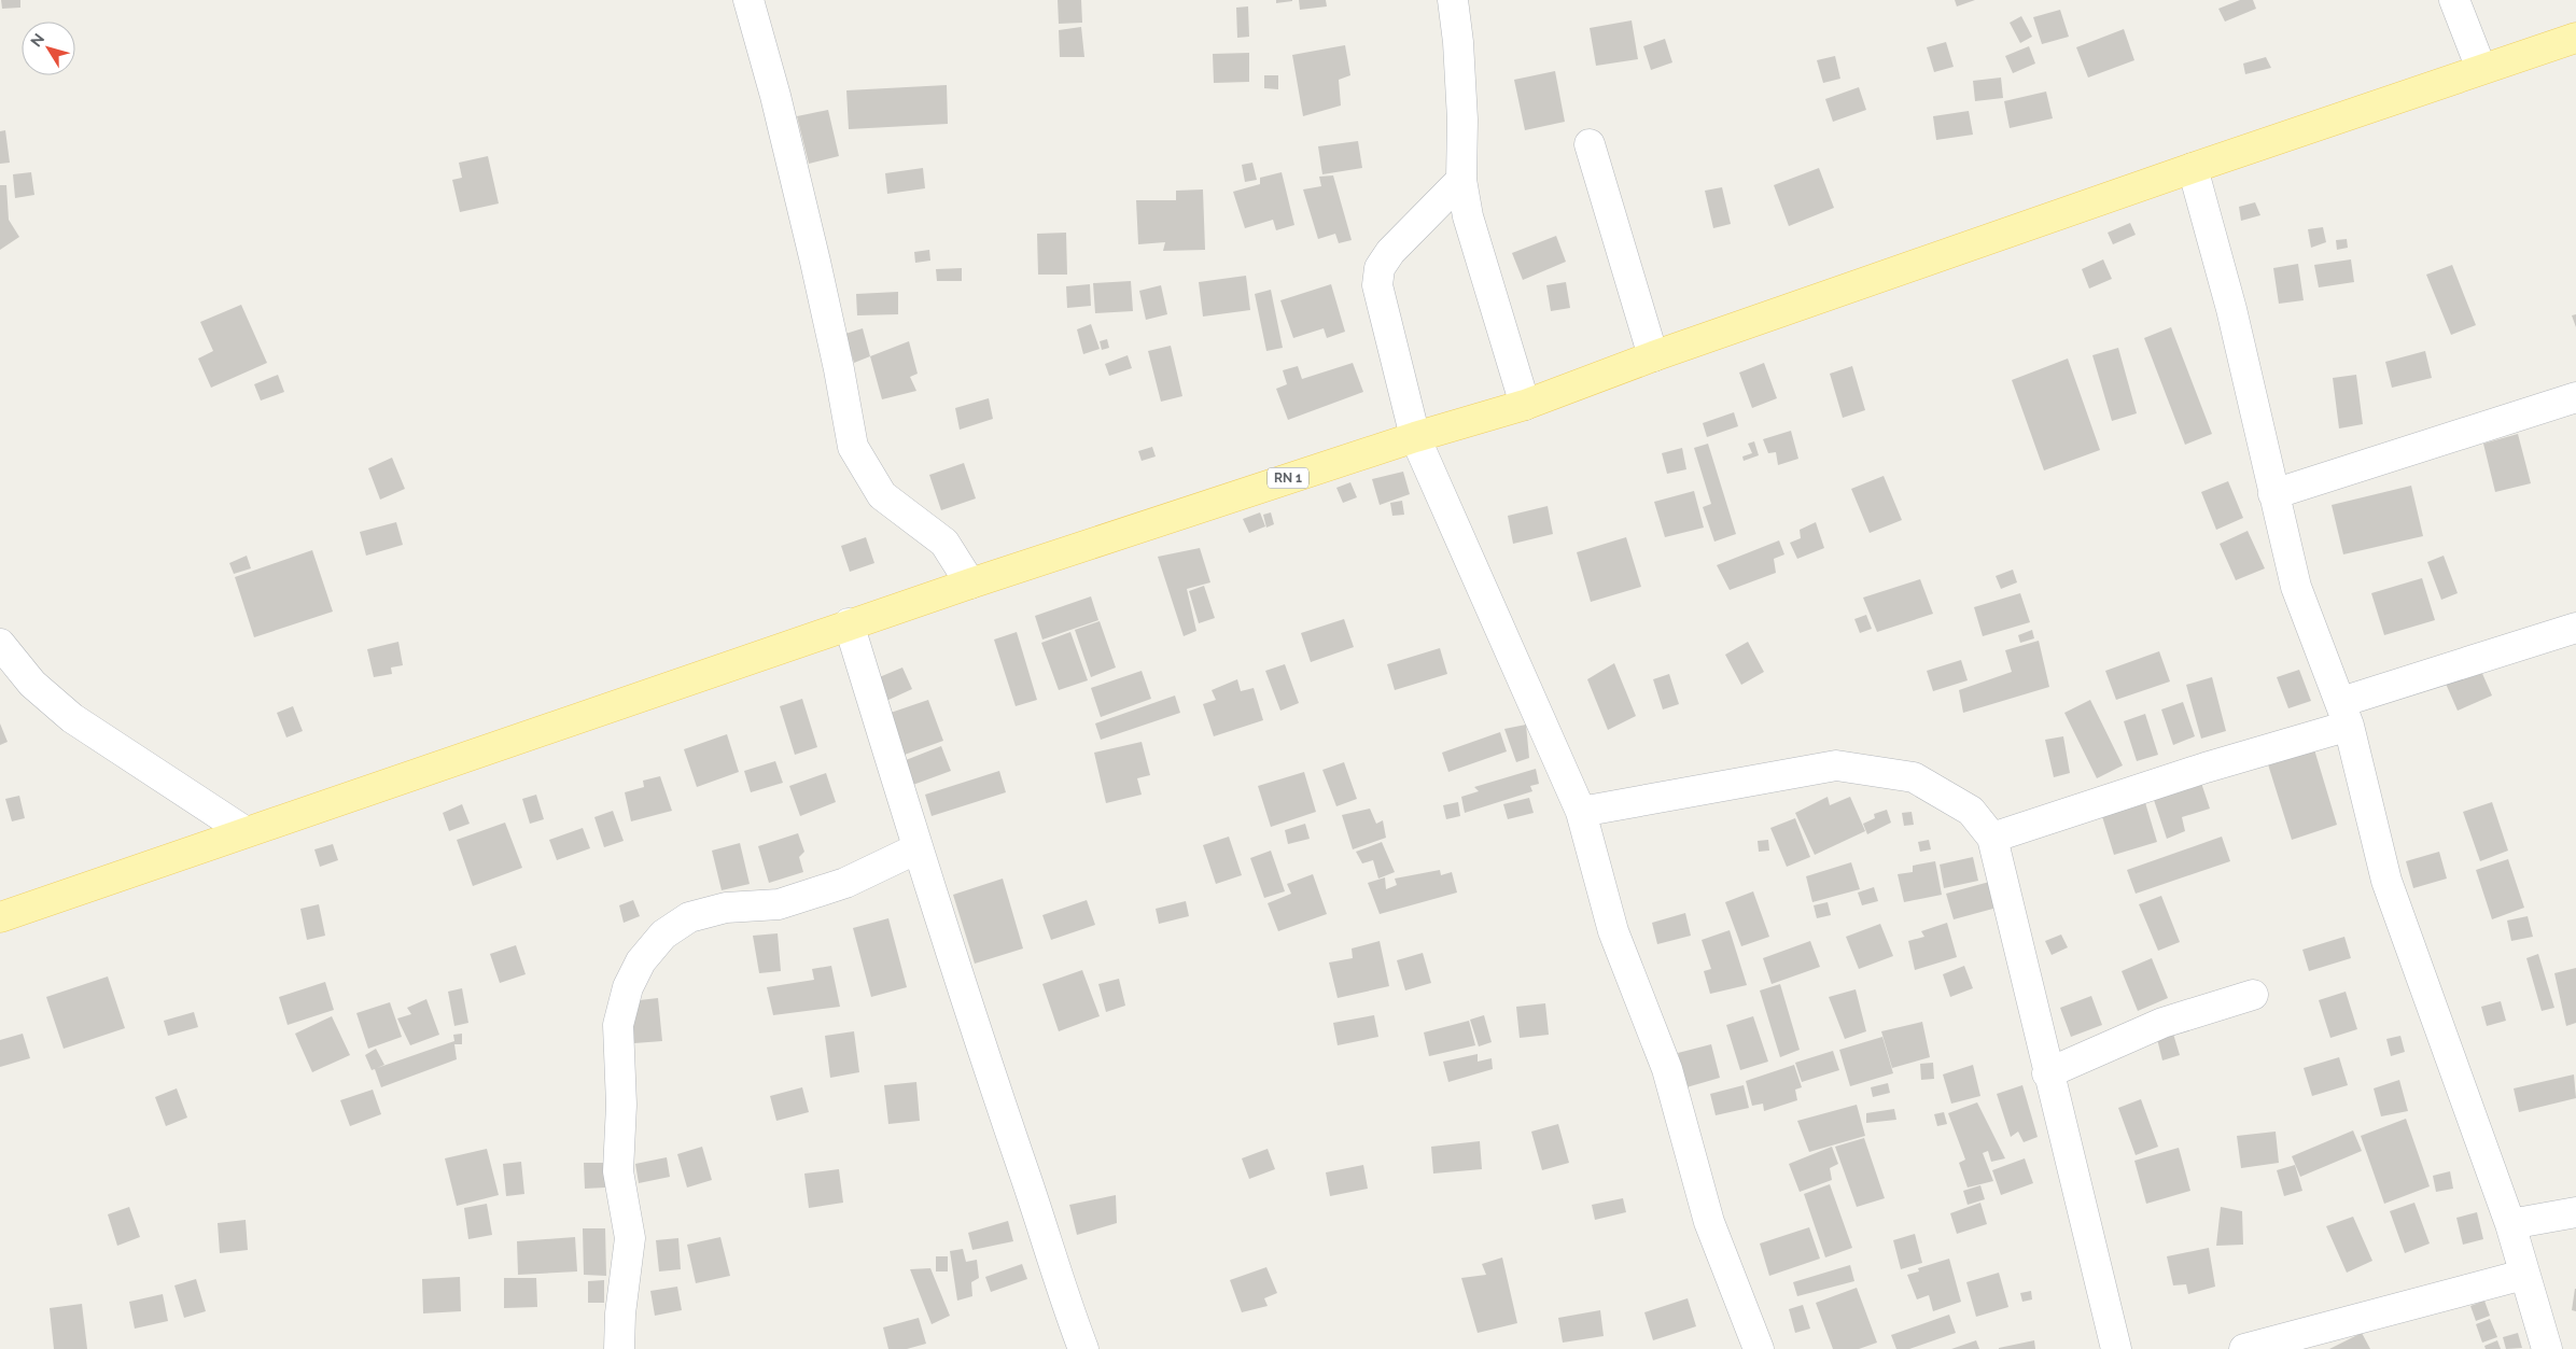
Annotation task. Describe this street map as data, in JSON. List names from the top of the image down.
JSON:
{
  "streets": {
    "main road": ["RN 1"]
  },
  "north": "top left"
}
